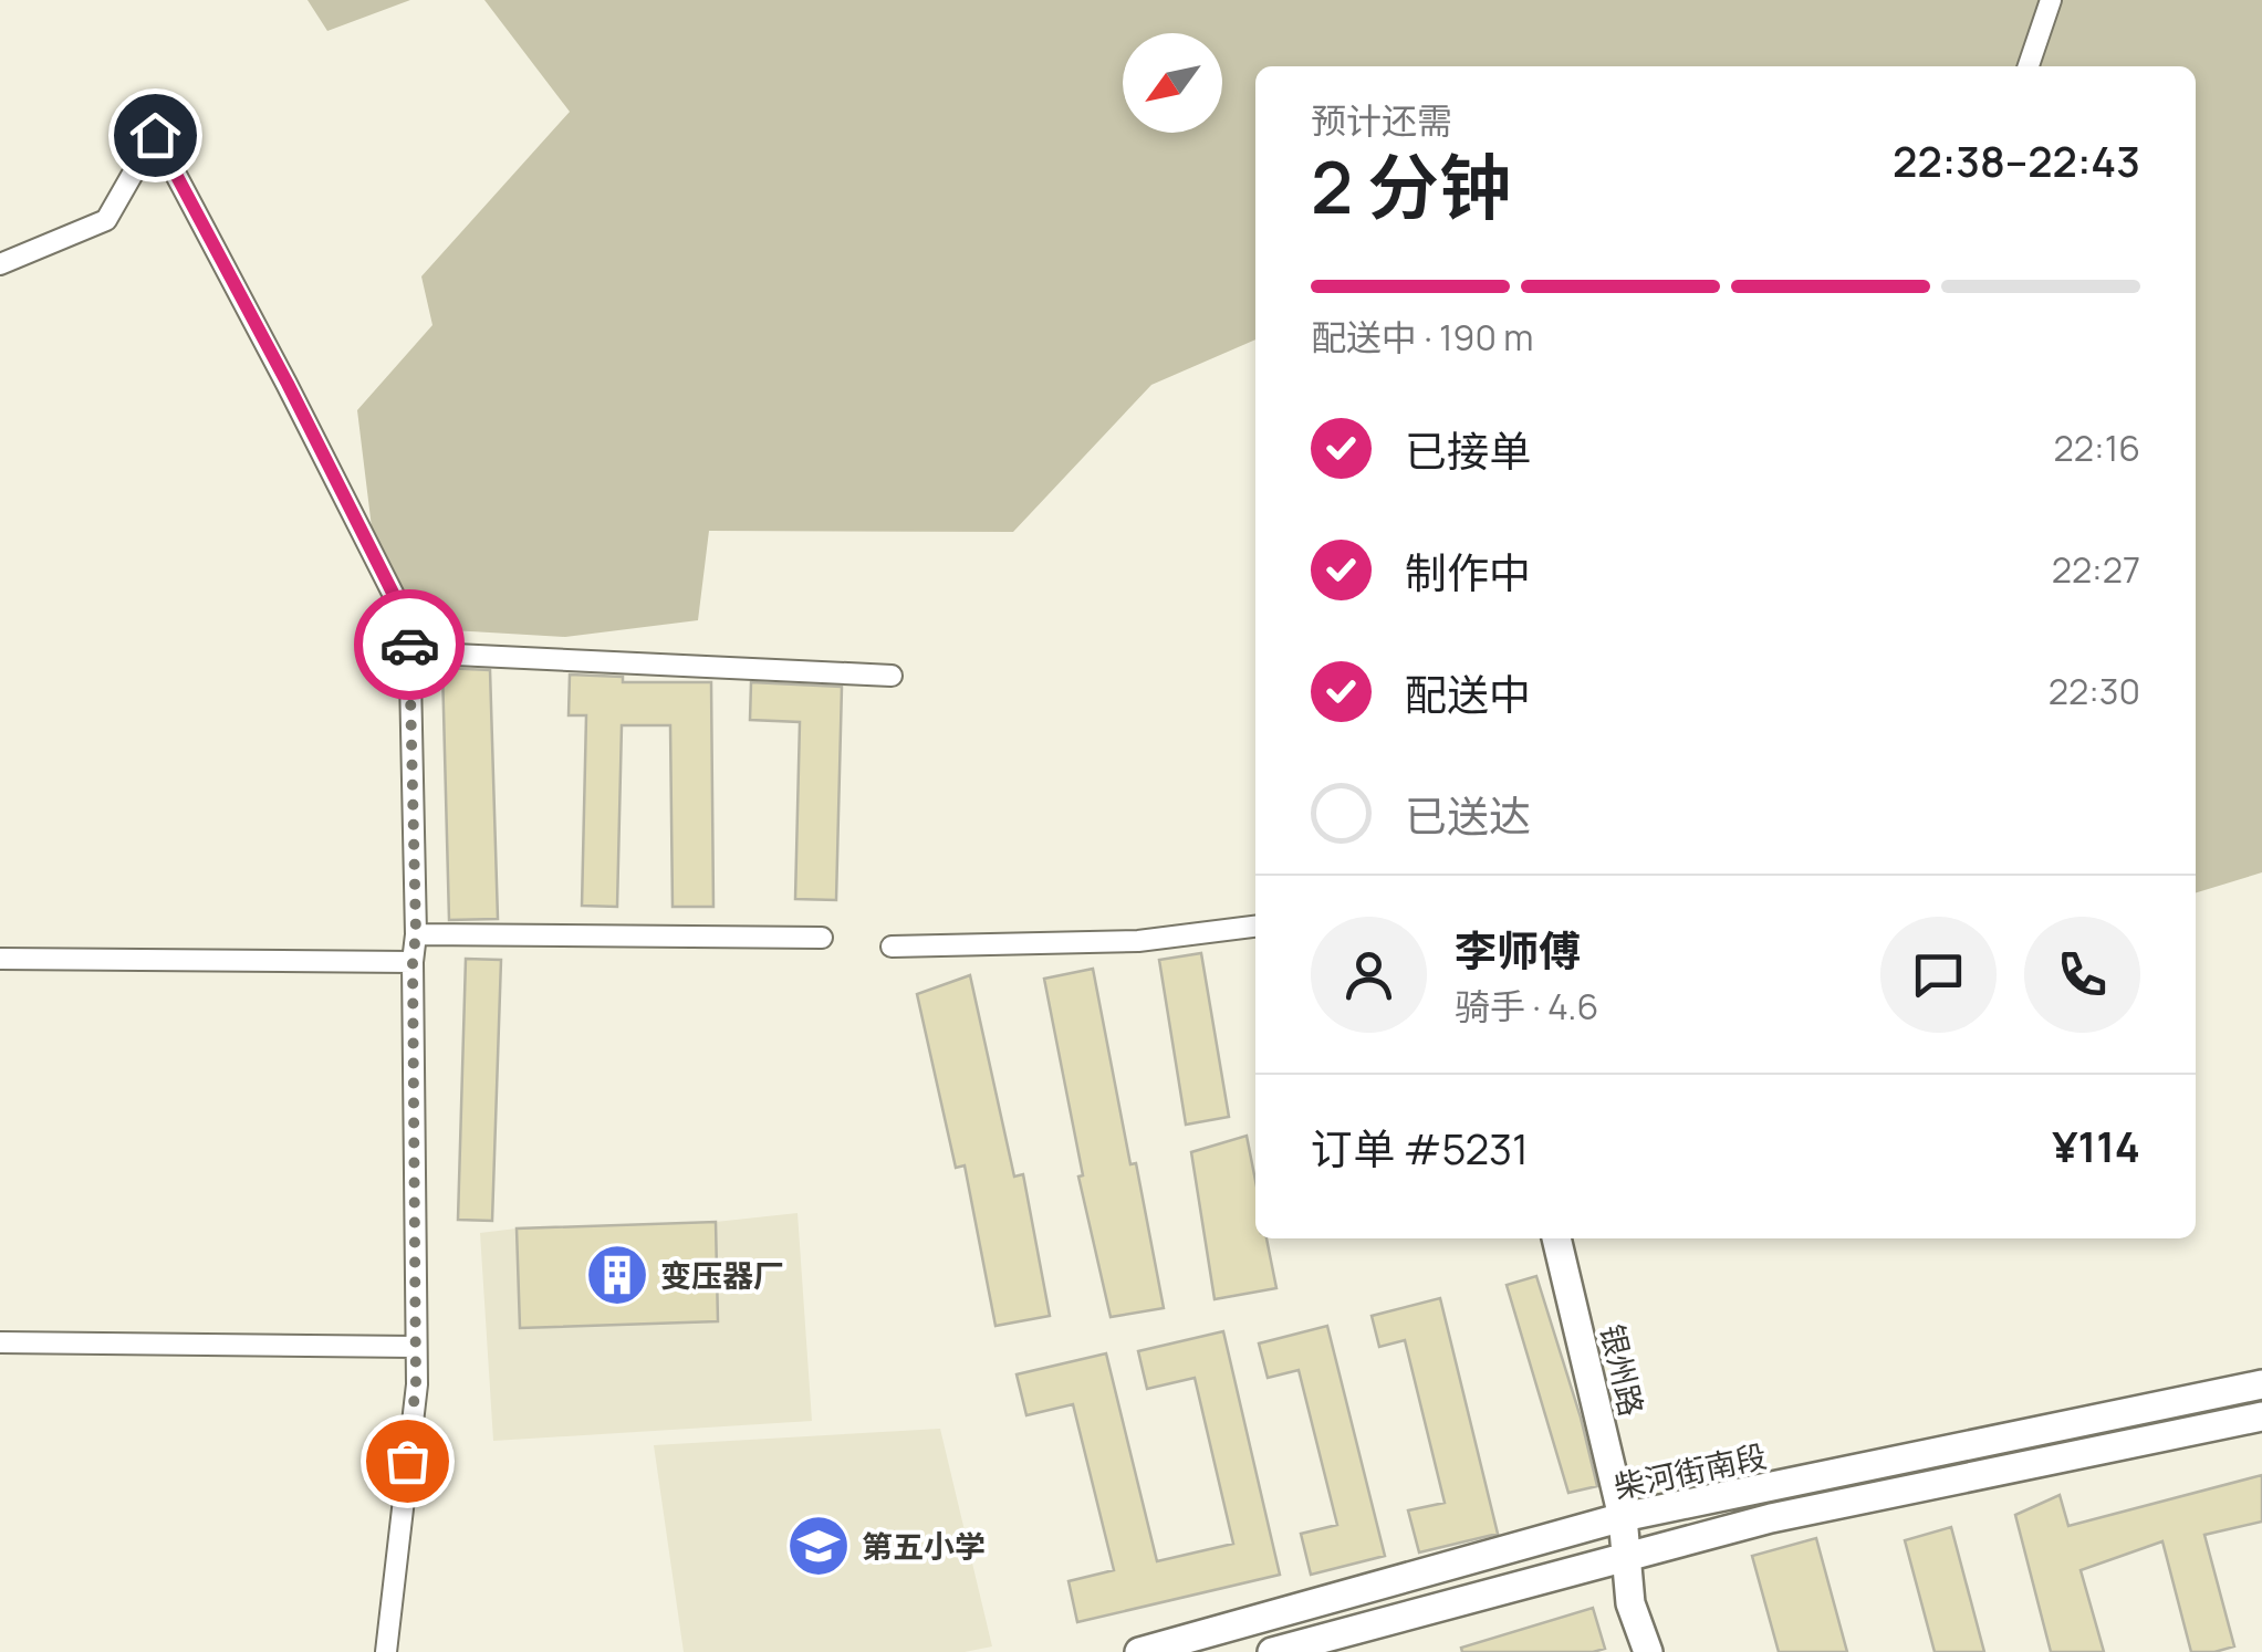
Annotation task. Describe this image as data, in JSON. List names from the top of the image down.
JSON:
{
  "streets": {
    "main road": ["银州路", "柴河街南段"]
  },
  "crossings": [
    ["银州路", "柴河街南段"]
  ],
  "places": {
    "building": ["变压器厂"],
    "school or university": ["第五小学"]
  },
  "north": "bottom left",
  "page": {
    "heading": ["2 分钟", "预计还需", "22:38–22:43"],
    "panel": [
      "李师傅",
      "骑手 · 4.6",
      "订单 #5231",
      "¥114"
    ],
    "bar": "配送中 · 190 m",
    "list": [
      ["已接单", "22:16"],
      ["制作中", "22:27"],
      ["配送中", "22:30"],
      "已送达"
    ]
  }
}
